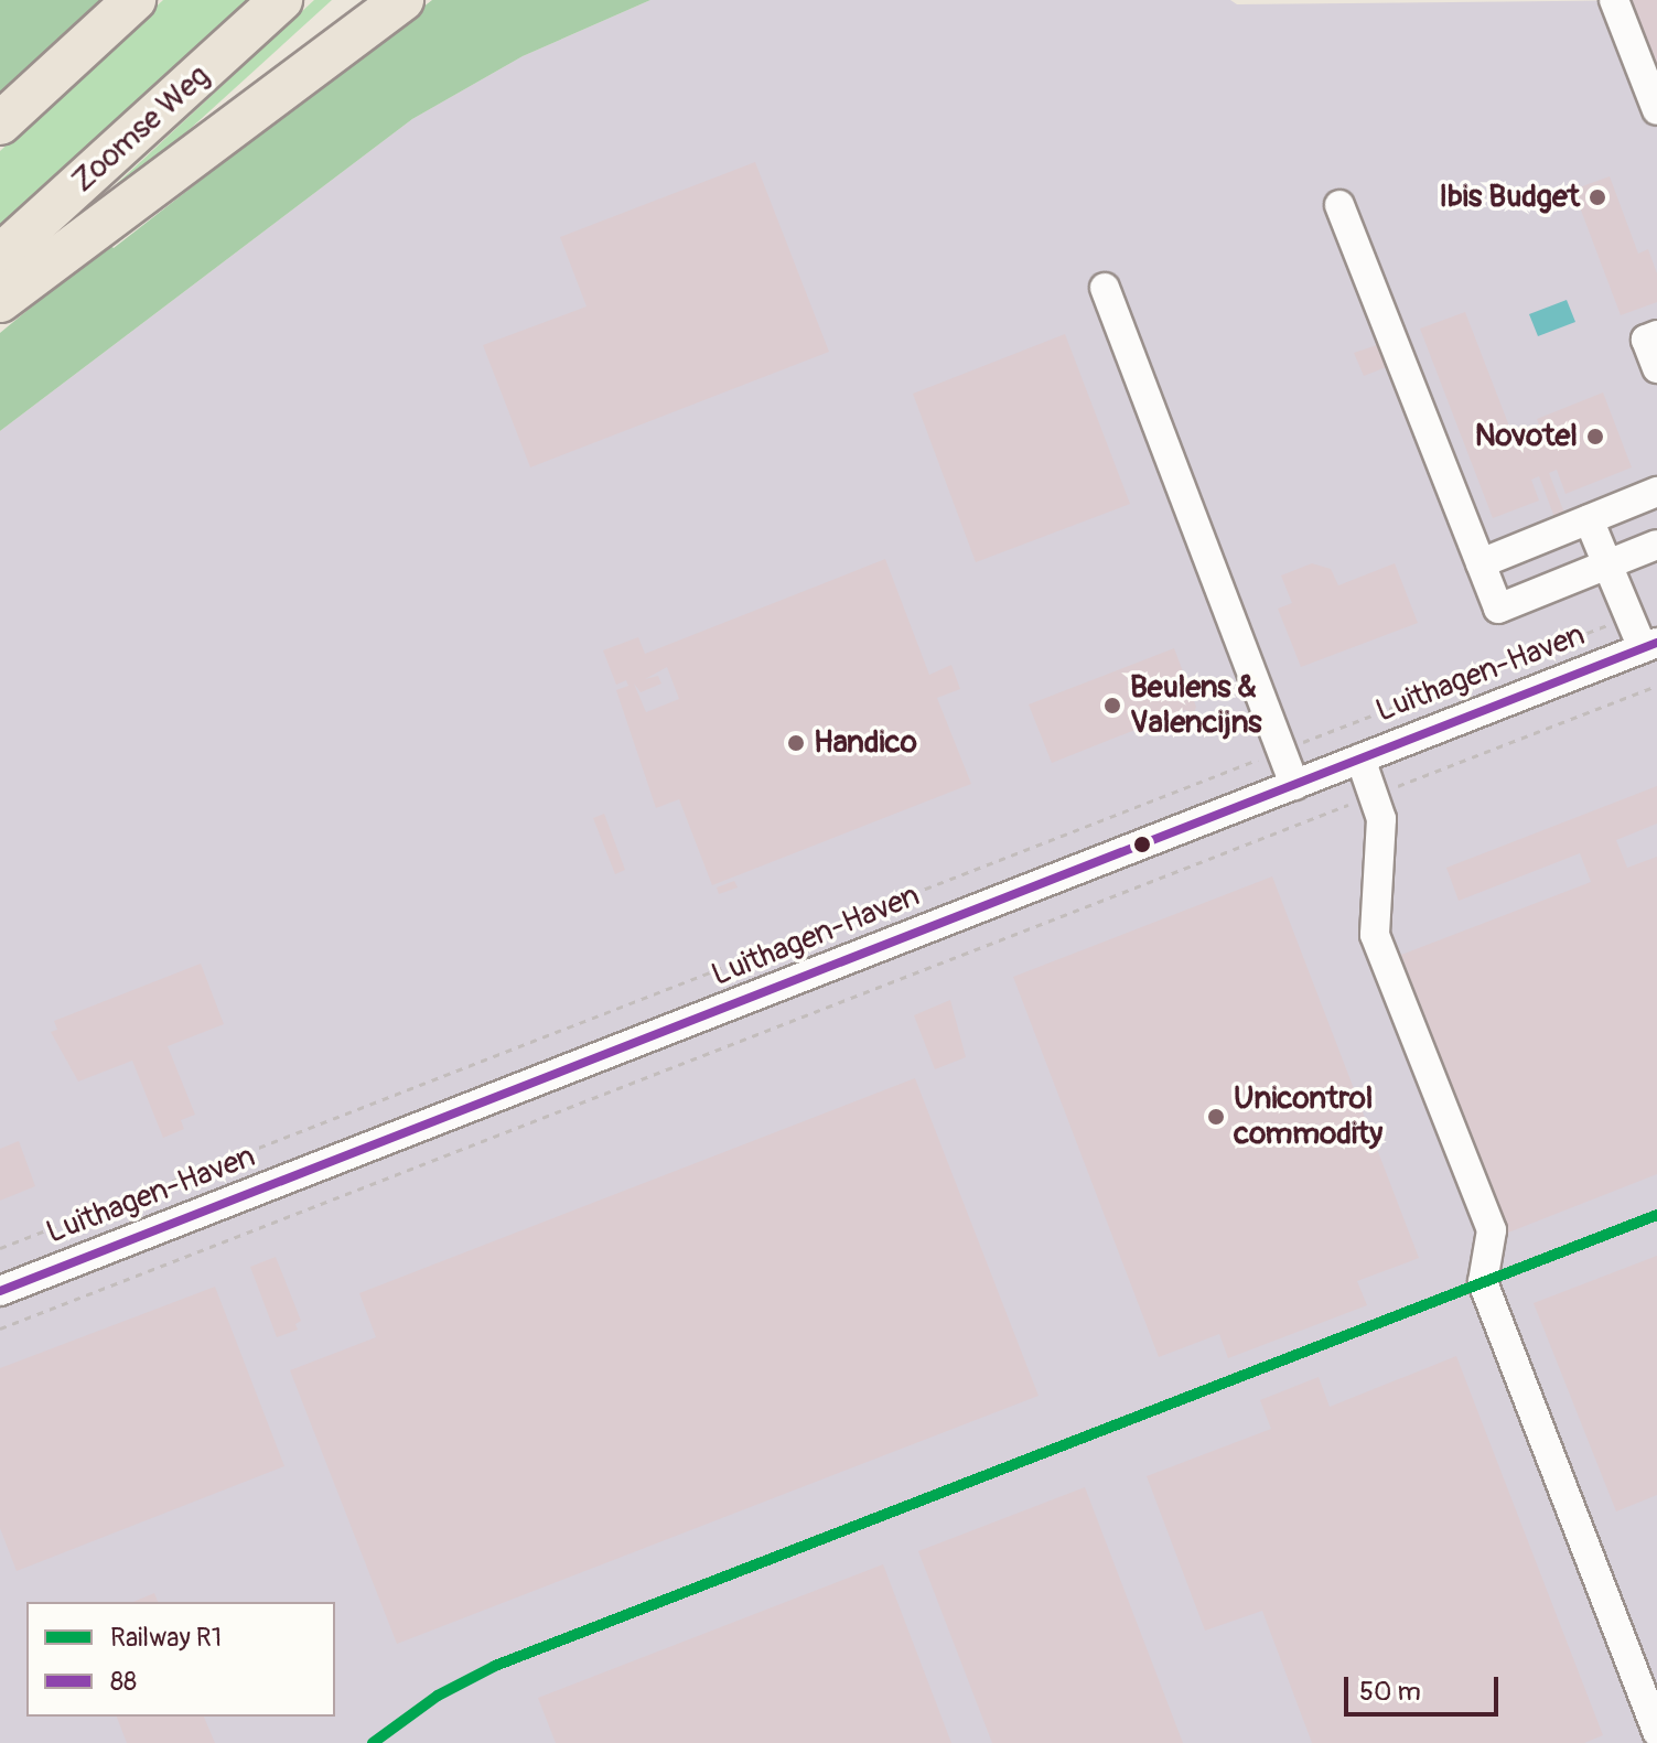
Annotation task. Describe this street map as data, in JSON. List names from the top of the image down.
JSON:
{
  "streets": {
    "highway": ["Zoomse Weg"],
    "street": ["Luithagen-Haven"]
  },
  "places": [
    "Ibis Budget",
    "Novotel",
    "Beulens & Valencijns",
    "Handico",
    "Unicontrol commodity"
  ],
  "lines": ["transit line 88", "rail line R1"],
  "legend": ["Railway R1", "88"],
  "scale_bar": "50 m"
}
